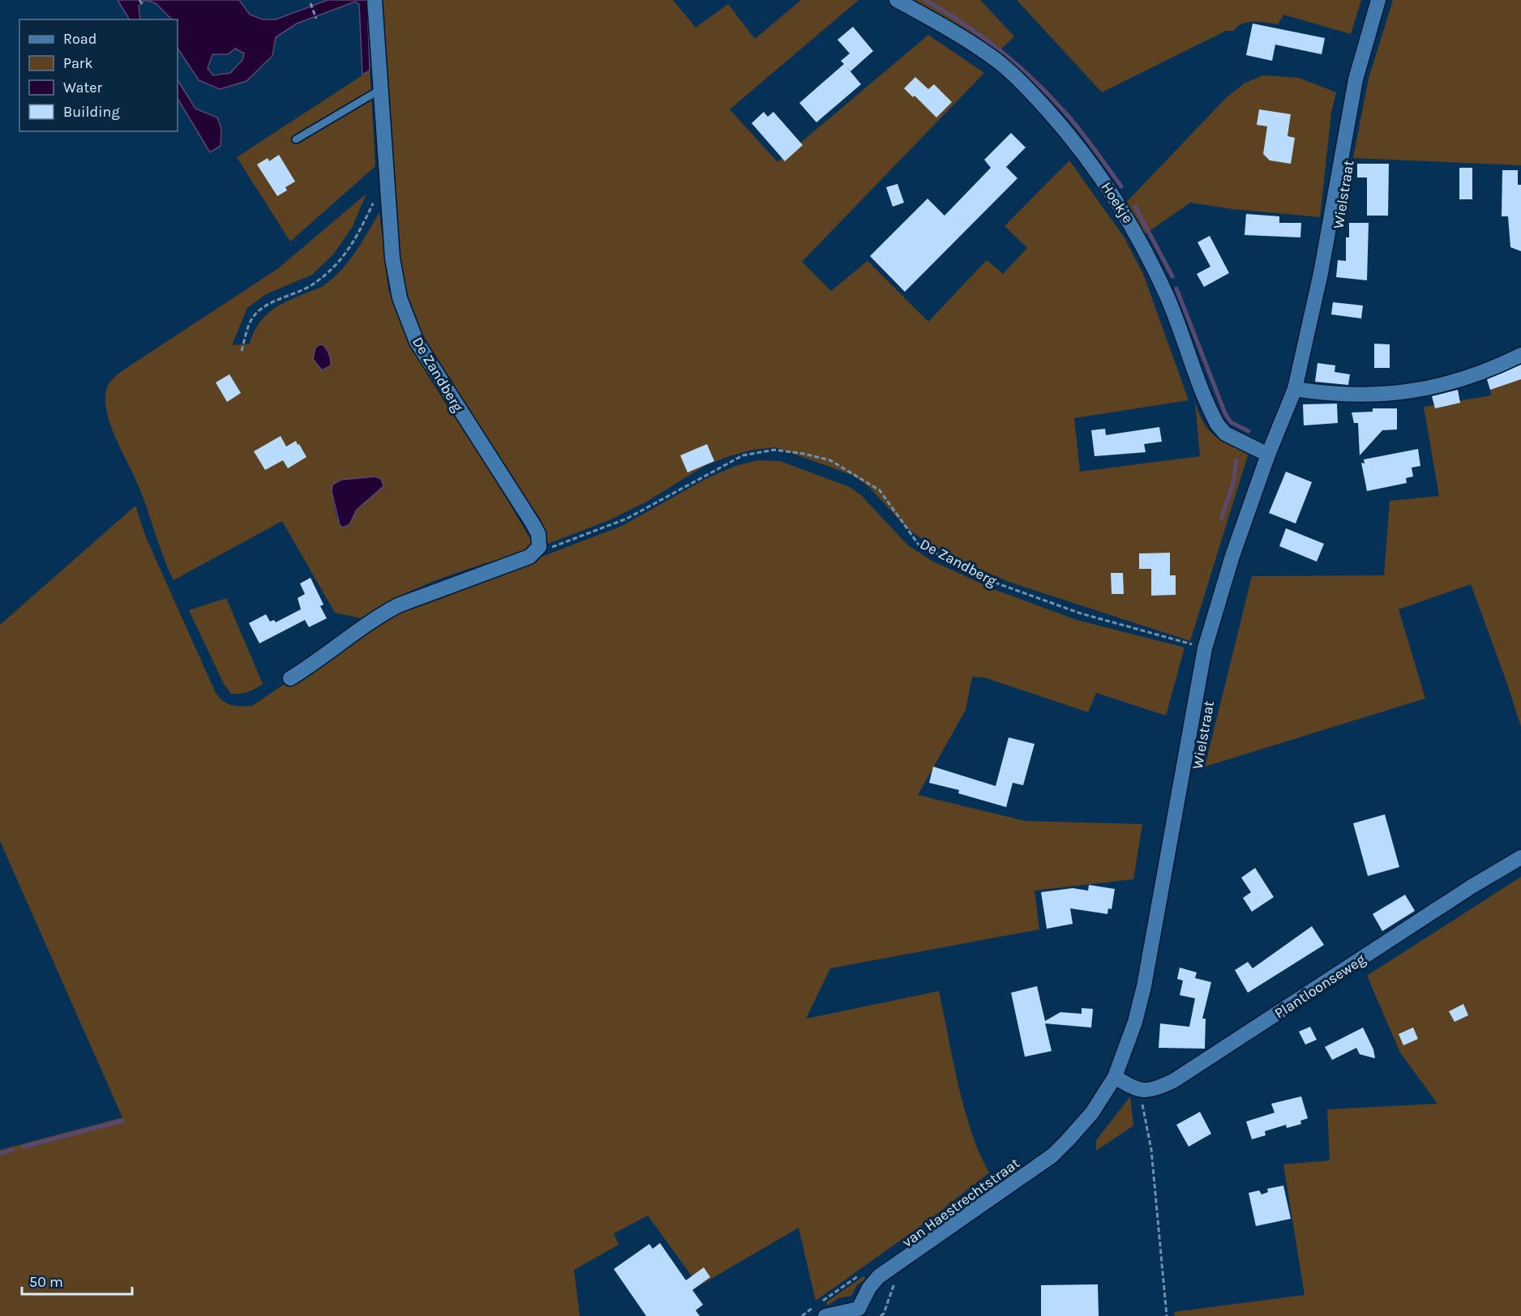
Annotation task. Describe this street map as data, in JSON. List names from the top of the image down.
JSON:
{
  "streets": {
    "street": [
      "Wielstraat",
      "Hoekje",
      "De Zandberg",
      "Plantloonseweg",
      "van Haestrechtstraat"
    ]
  },
  "crossings": [
    ["Wielstraat", "Hoekje"],
    ["Wielstraat", "van Haestrechtstraat"]
  ],
  "legend": [
    "Road",
    "Park",
    "Water",
    "Building"
  ],
  "scale_bar": "50 m"
}
